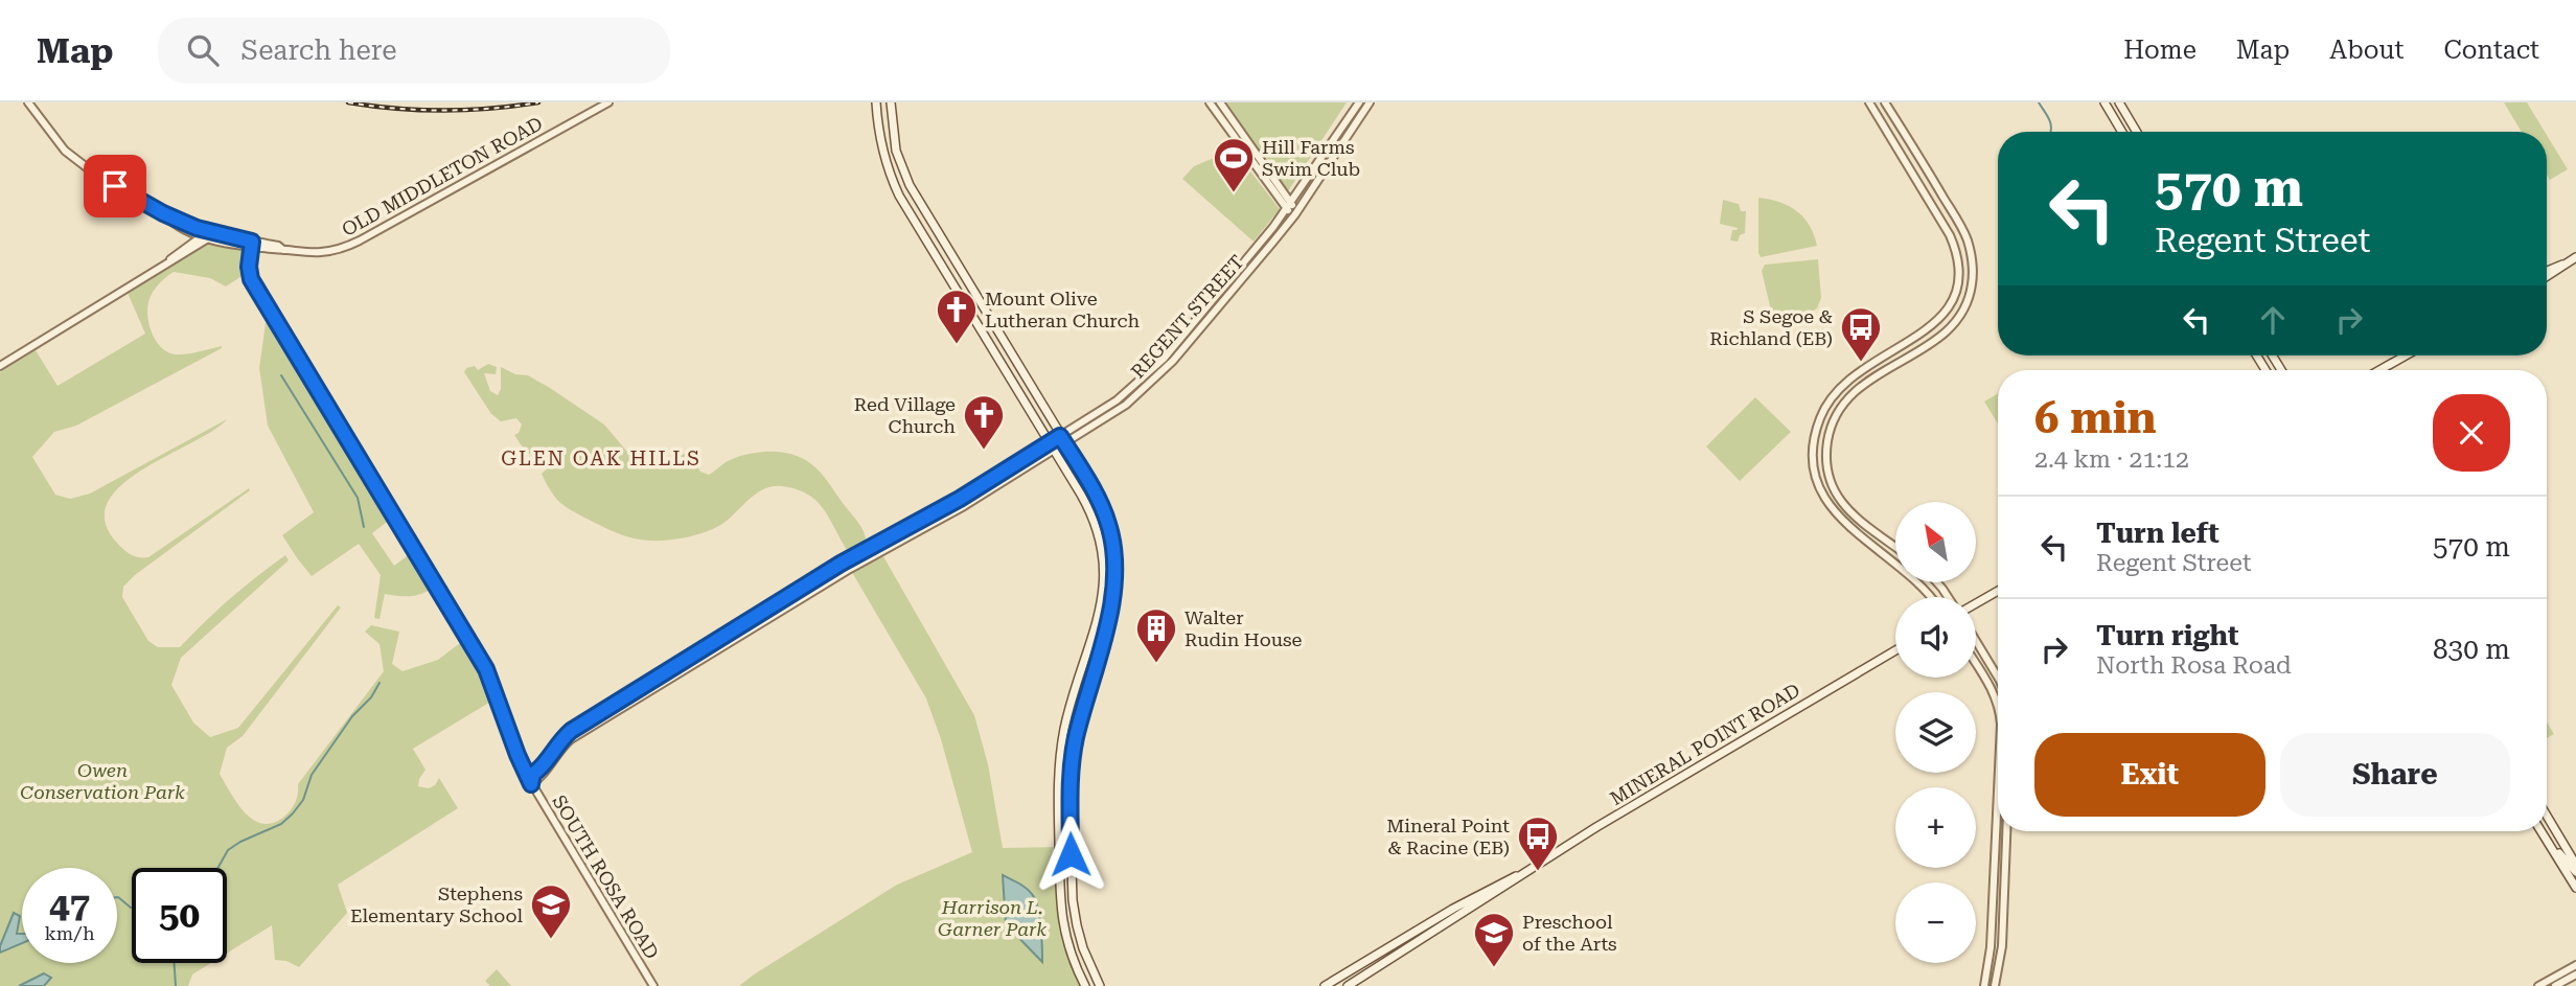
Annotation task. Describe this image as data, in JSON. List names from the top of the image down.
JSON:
{
  "streets": {
    "main road": ["MINERAL POINT ROAD"],
    "street": ["OLD MIDDLETON ROAD", "REGENT STREET", "SOUTH ROSA ROAD"]
  },
  "crossings": [
    ["OLD MIDDLETON ROAD", "SOUTH ROSA ROAD"],
    ["REGENT STREET", "SOUTH ROSA ROAD"]
  ],
  "districts": ["GLEN OAK HILLS"],
  "parks": ["Owen Conservation Park", "Harrison L. Garner Park"],
  "places": {
    "sports": ["Hill Farms Swim Club"],
    "church": ["Mount Olive Lutheran Church", "Red Village Church"],
    "bus stop": ["S Segoe & Richland (EB)", "Mineral Point & Racine (EB)"],
    "building": ["Walter Rudin House"],
    "school or university": ["Stephens Elementary School", "Preschool of the Arts"]
  },
  "north": "top left",
  "page": {
    "header": "Map",
    "search": "Search here",
    "nav": [
      "Home",
      "Map",
      "About",
      "Contact"
    ],
    "turn": ["570 m", "Regent Street"],
    "heading": ["6 min", "2.4 km · 21:12"],
    "list": [
      {
        "name": "Turn left",
        "note": "Regent Street",
        "value": "570 m"
      },
      {
        "name": "Turn right",
        "note": "North Rosa Road",
        "value": "830 m"
      }
    ],
    "map_buttons": ["+", "−"],
    "buttons": ["Exit", "Share"],
    "speed": "47 km/h",
    "limit": "50"
  }
}
